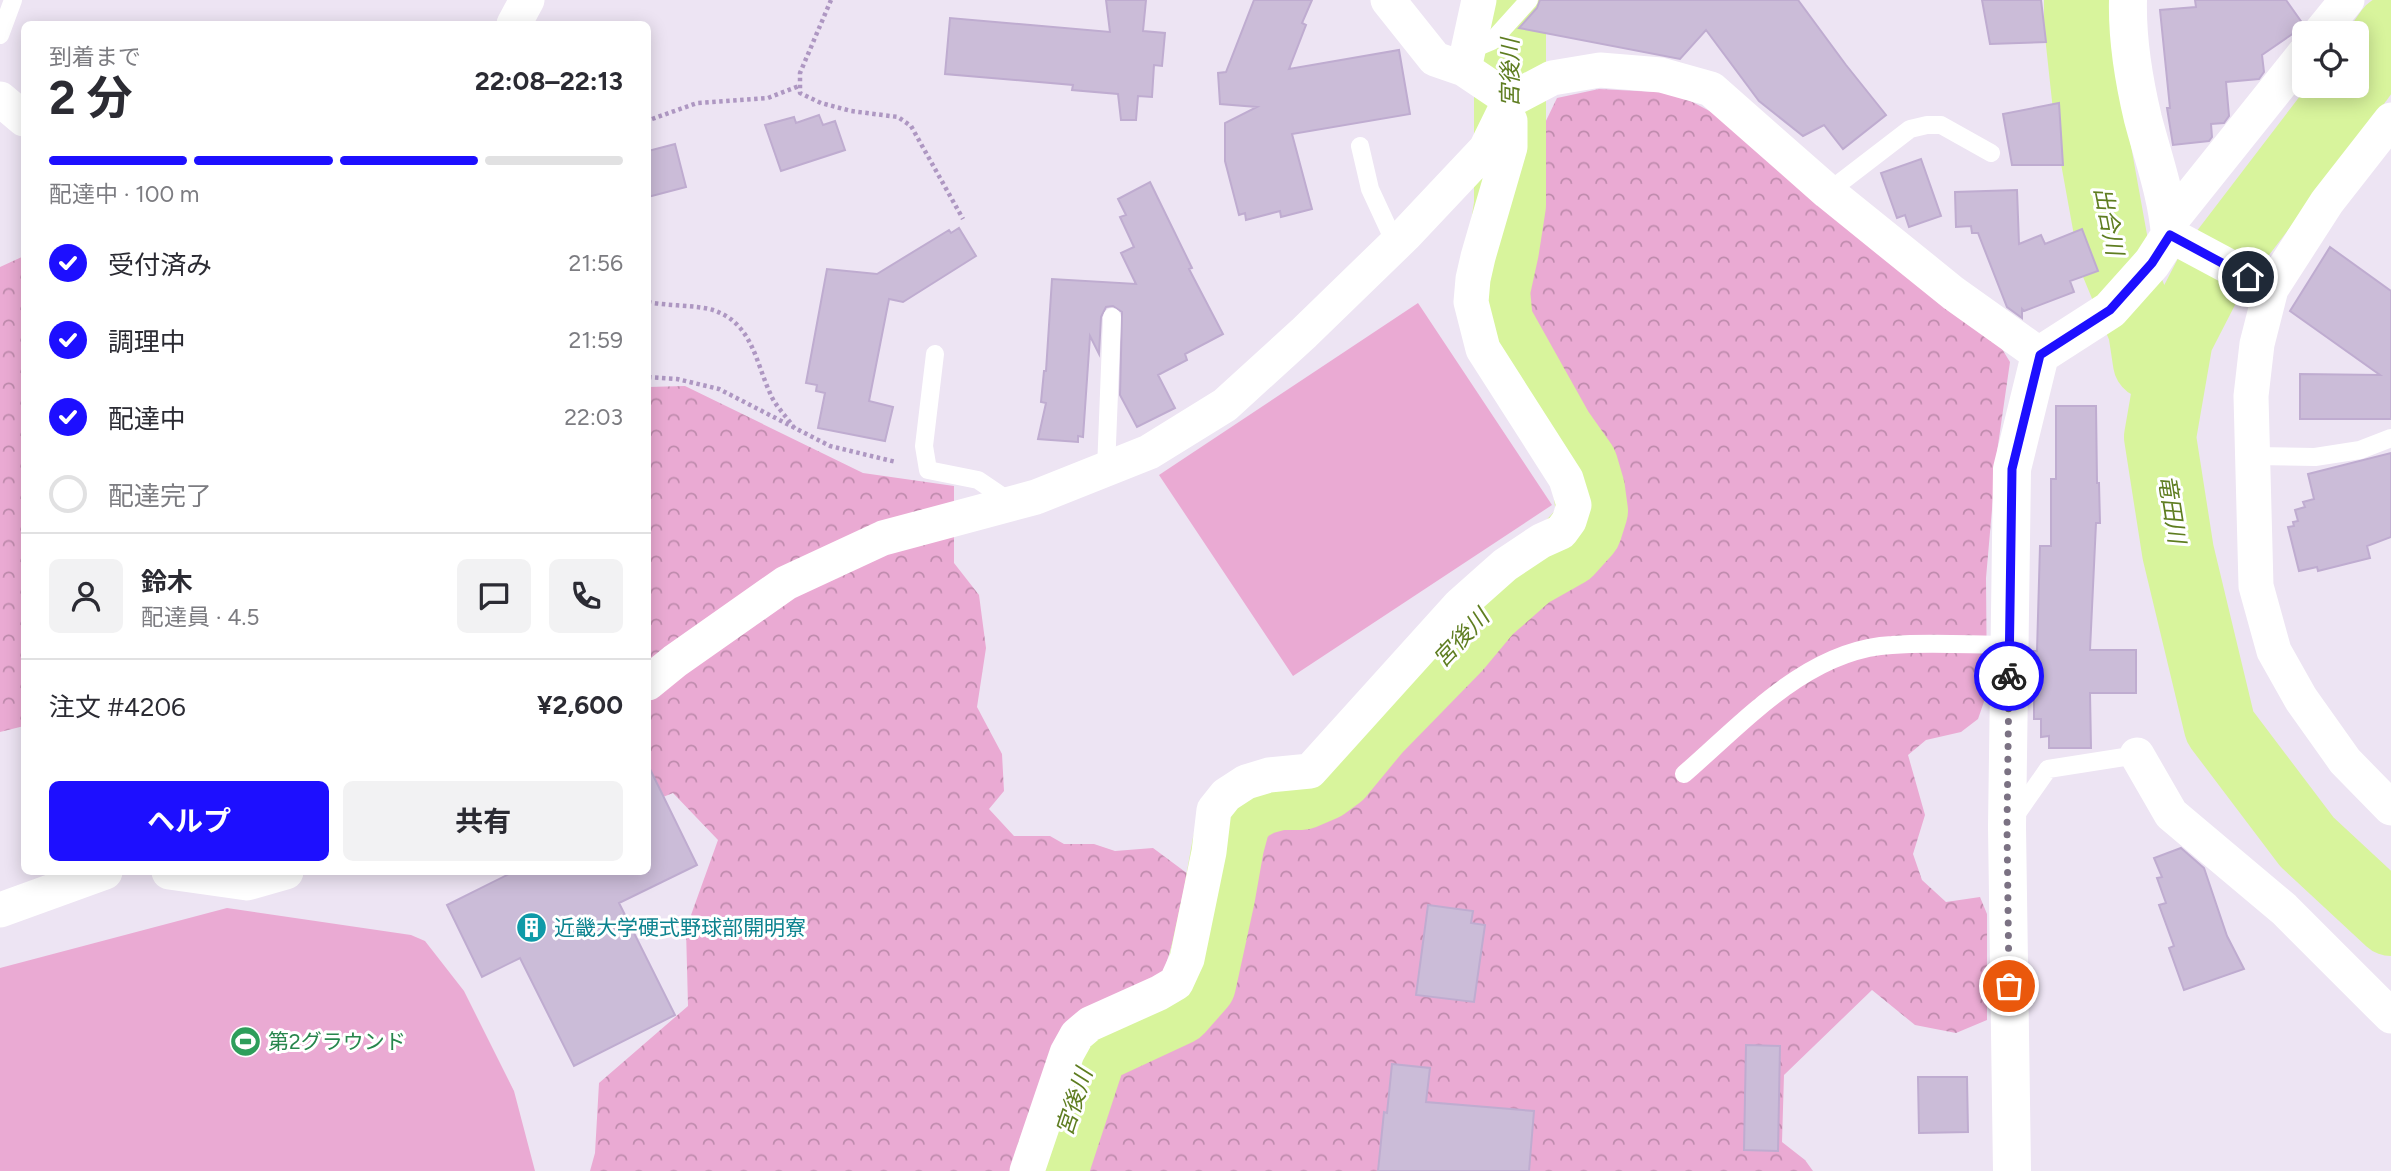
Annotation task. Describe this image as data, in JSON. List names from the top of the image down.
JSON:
{
  "water": ["宮後川", "出合川", "竜田川"],
  "places": {
    "building": ["近畿大学硬式野球部開明寮"],
    "sports": ["第2グラウンド"]
  },
  "page": {
    "heading": ["2 分", "到着まで", "22:08–22:13"],
    "panel": [
      "鈴木",
      "配達員 · 4.5",
      "注文 #4206",
      "¥2,600"
    ],
    "bar": "配達中 · 100 m",
    "list": [
      ["受付済み", "21:56"],
      ["調理中", "21:59"],
      ["配達中", "22:03"],
      "配達完了"
    ],
    "buttons": ["ヘルプ", "共有"]
  }
}
